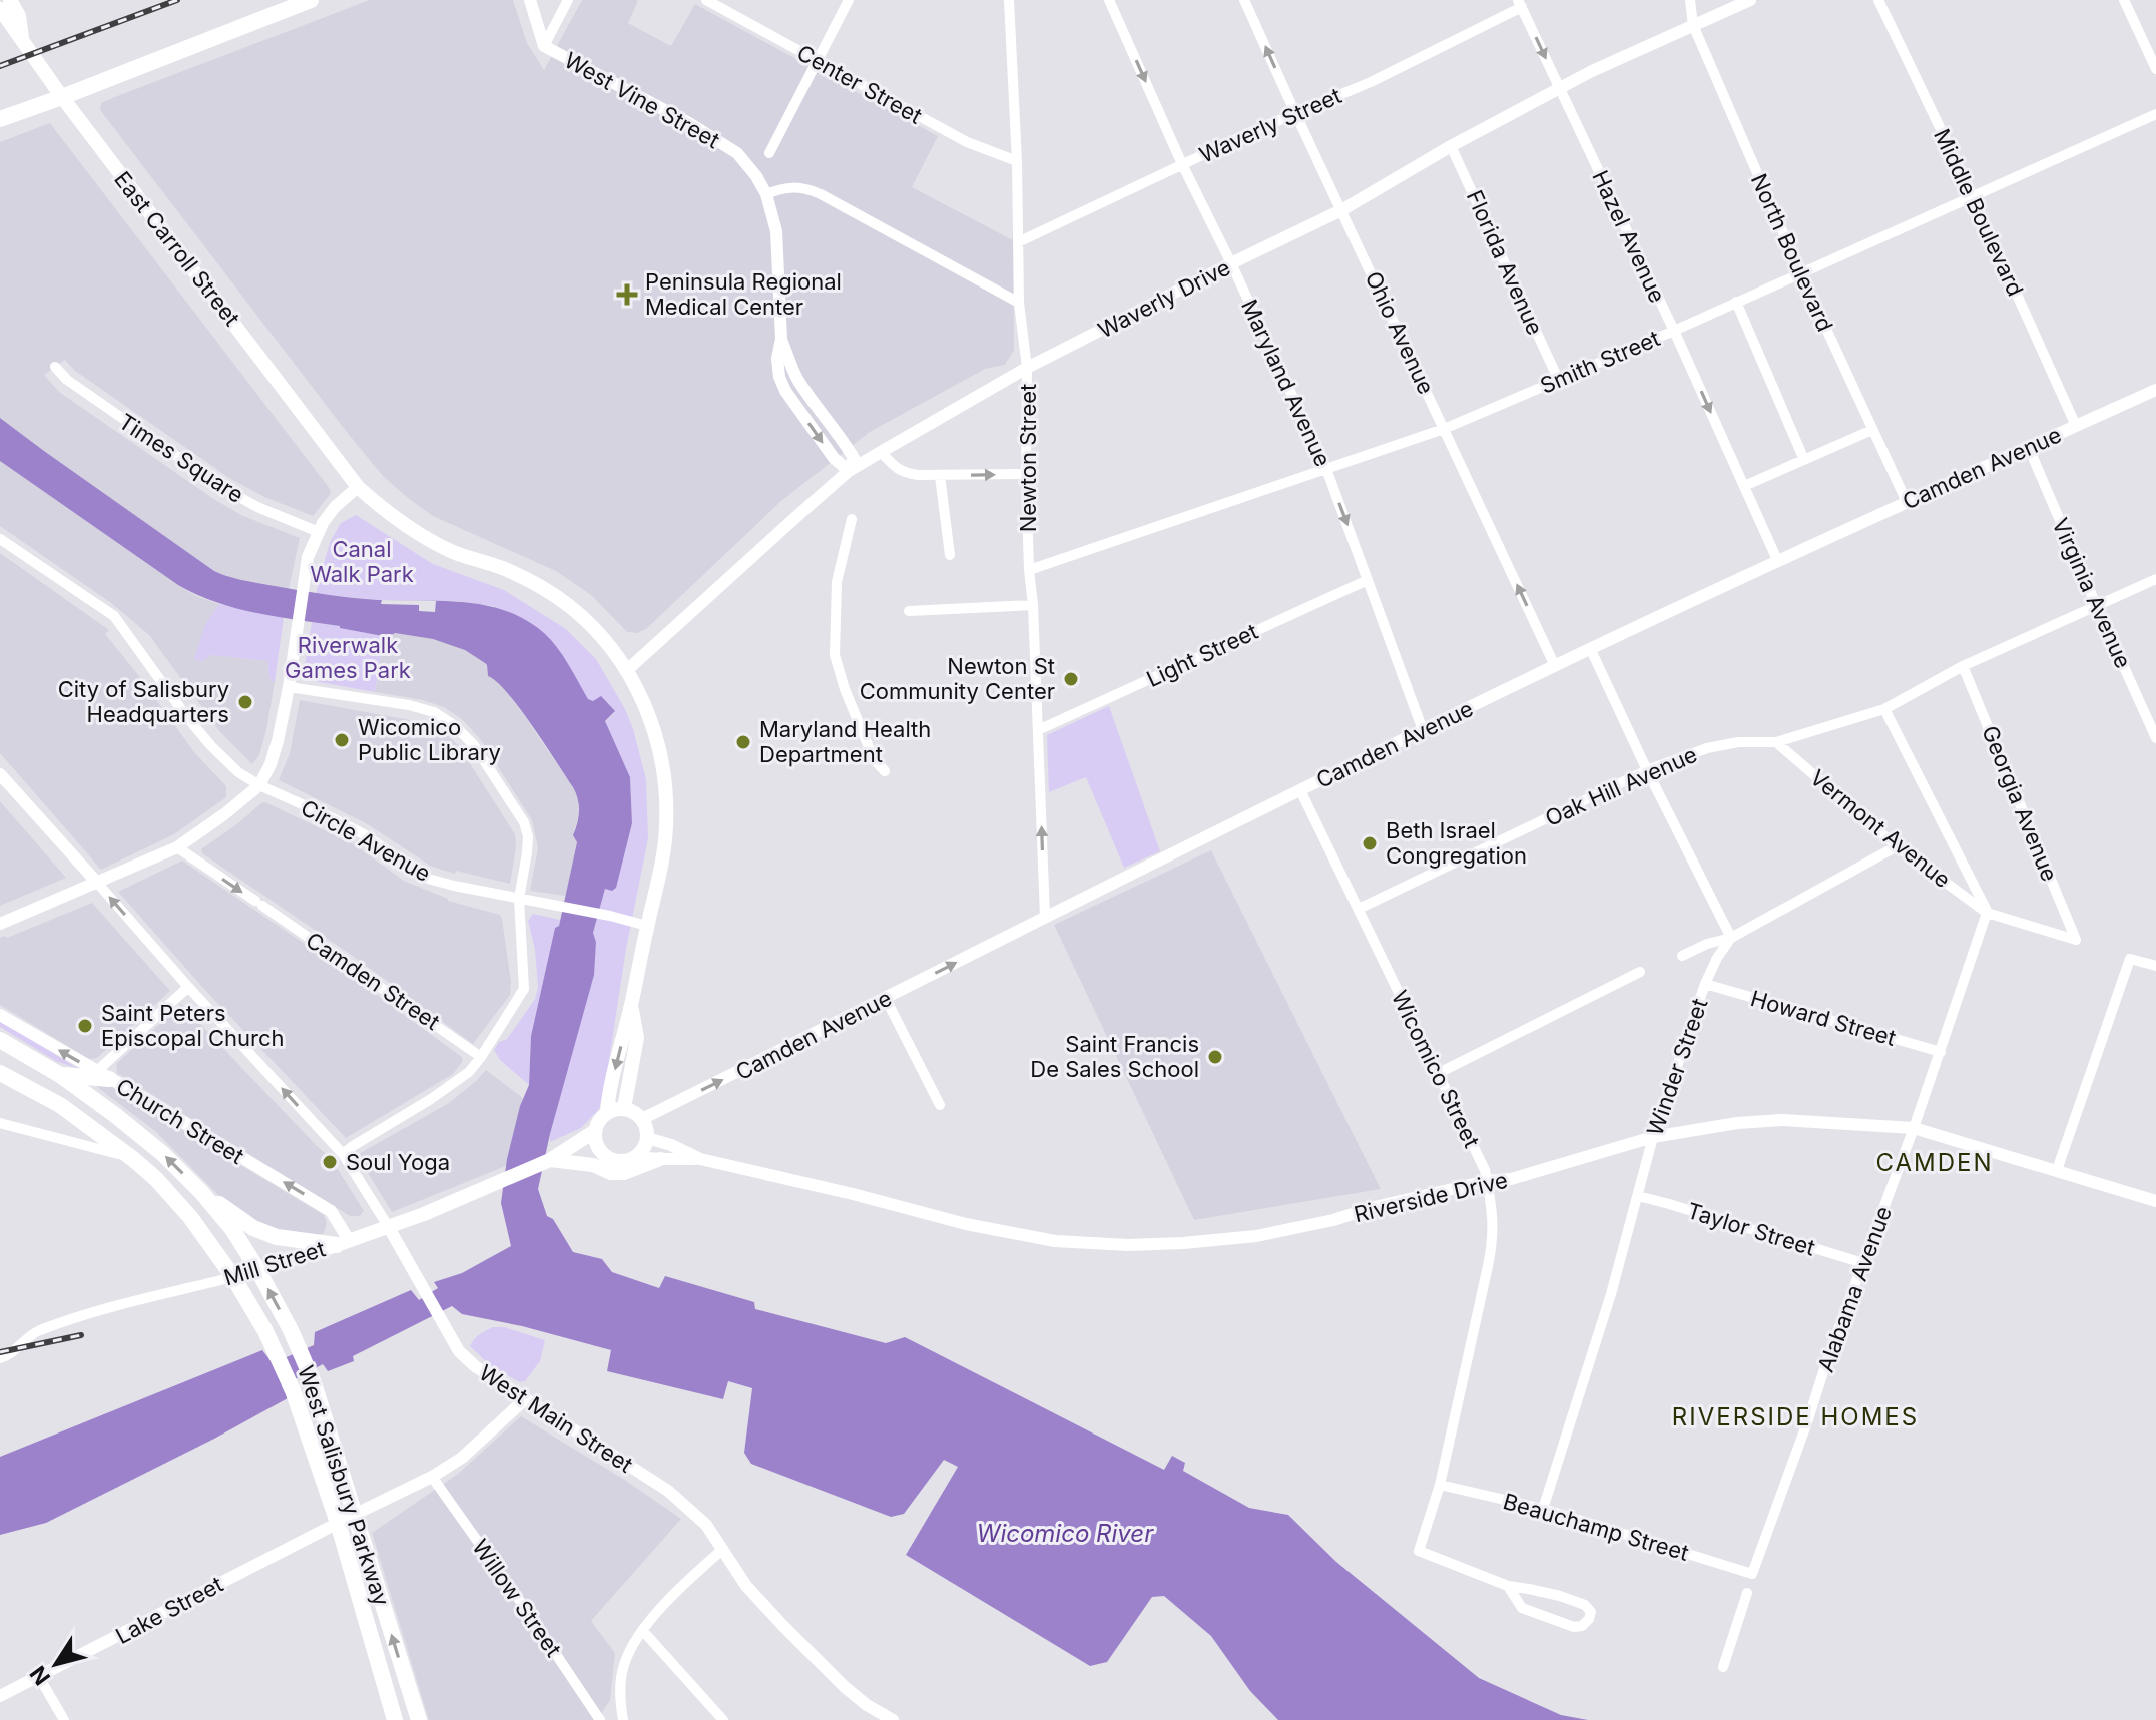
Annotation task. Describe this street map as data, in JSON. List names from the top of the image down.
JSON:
{
  "streets": {
    "main road": ["East Carroll Street", "Mill Street", "West Salisbury Parkway"],
    "street": [
      "Center Street",
      "West Vine Street",
      "Waverly Street",
      "Middle Boulevard",
      "Hazel Avenue",
      "North Boulevard",
      "Florida Avenue",
      "Waverly Drive",
      "Ohio Avenue",
      "Smith Street",
      "Maryland Avenue",
      "Times Square",
      "Newton Street",
      "Camden Avenue",
      "Virginia Avenue",
      "Light Street",
      "Oak Hill Avenue",
      "Georgia Avenue",
      "Vermont Avenue",
      "Circle Avenue",
      "Camden Street",
      "Howard Street",
      "Winder Street",
      "Wicomico Street",
      "Church Street",
      "Riverside Drive",
      "Taylor Street",
      "Alabama Avenue",
      "West Main Street",
      "Beauchamp Street",
      "Willow Street",
      "Lake Street"
    ]
  },
  "crossings": [
    ["Center Street", "Newton Street"],
    ["West Vine Street", "Waverly Drive"],
    ["Waverly Street", "Hazel Avenue"],
    ["Waverly Street", "Ohio Avenue"],
    ["Waverly Street", "Maryland Avenue"],
    ["Waverly Street", "Newton Street"],
    ["Middle Boulevard", "Smith Street"],
    ["Middle Boulevard", "Camden Avenue"],
    ["Hazel Avenue", "Waverly Drive"],
    ["Hazel Avenue", "Smith Street"],
    ["Hazel Avenue", "Camden Avenue"],
    ["East Carroll Street", "Waverly Drive"],
    ["East Carroll Street", "Camden Avenue"],
    ["East Carroll Street", "Circle Avenue"],
    ["East Carroll Street", "Riverside Drive"],
    ["East Carroll Street", "Mill Street"],
    ["North Boulevard", "Waverly Drive"],
    ["North Boulevard", "Smith Street"],
    ["North Boulevard", "Camden Avenue"],
    ["Florida Avenue", "Waverly Drive"],
    ["Florida Avenue", "Smith Street"],
    ["Waverly Drive", "Ohio Avenue"],
    ["Waverly Drive", "Maryland Avenue"],
    ["Waverly Drive", "Newton Street"],
    ["Ohio Avenue", "Smith Street"],
    ["Ohio Avenue", "Camden Avenue"],
    ["Smith Street", "Maryland Avenue"],
    ["Smith Street", "Newton Street"],
    ["Maryland Avenue", "Camden Avenue"],
    ["Maryland Avenue", "Light Street"],
    ["Newton Street", "Camden Avenue"],
    ["Newton Street", "Light Street"],
    ["Camden Avenue", "Virginia Avenue"],
    ["Camden Avenue", "Wicomico Street"],
    ["Camden Avenue", "Riverside Drive"],
    ["Camden Avenue", "Mill Street"],
    ["Virginia Avenue", "Oak Hill Avenue"],
    ["Oak Hill Avenue", "Georgia Avenue"],
    ["Oak Hill Avenue", "Vermont Avenue"],
    ["Oak Hill Avenue", "Wicomico Street"],
    ["Georgia Avenue", "Vermont Avenue"],
    ["Vermont Avenue", "Alabama Avenue"],
    ["Howard Street", "Winder Street"],
    ["Howard Street", "Alabama Avenue"],
    ["Winder Street", "Riverside Drive"],
    ["Winder Street", "Taylor Street"],
    ["Winder Street", "Beauchamp Street"],
    ["Wicomico Street", "Riverside Drive"],
    ["Wicomico Street", "Beauchamp Street"],
    ["Church Street", "Mill Street"],
    ["Riverside Drive", "Mill Street"],
    ["Riverside Drive", "Alabama Avenue"],
    ["Taylor Street", "Alabama Avenue"],
    ["Mill Street", "West Main Street"],
    ["Mill Street", "West Salisbury Parkway"],
    ["Alabama Avenue", "Beauchamp Street"],
    ["West Main Street", "Lake Street"],
    ["West Salisbury Parkway", "Lake Street"],
    ["Willow Street", "Lake Street"]
  ],
  "one_way": ["Ohio Avenue", "Maryland Avenue", "Camden Street"],
  "districts": ["CAMDEN", "RIVERSIDE HOMES"],
  "water": ["Wicomico River"],
  "parks": ["Canal Walk Park", "Riverwalk Games Park"],
  "places": {
    "health": ["Peninsula Regional Medical Center"],
    "other": [
      "Newton St Community Center",
      "City of Salisbury Headquarters",
      "Wicomico Public Library",
      "Maryland Health Department",
      "Beth Israel Congregation",
      "Saint Peters Episcopal Church",
      "Saint Francis De Sales School",
      "Soul Yoga"
    ]
  },
  "north": "bottom left"
}
